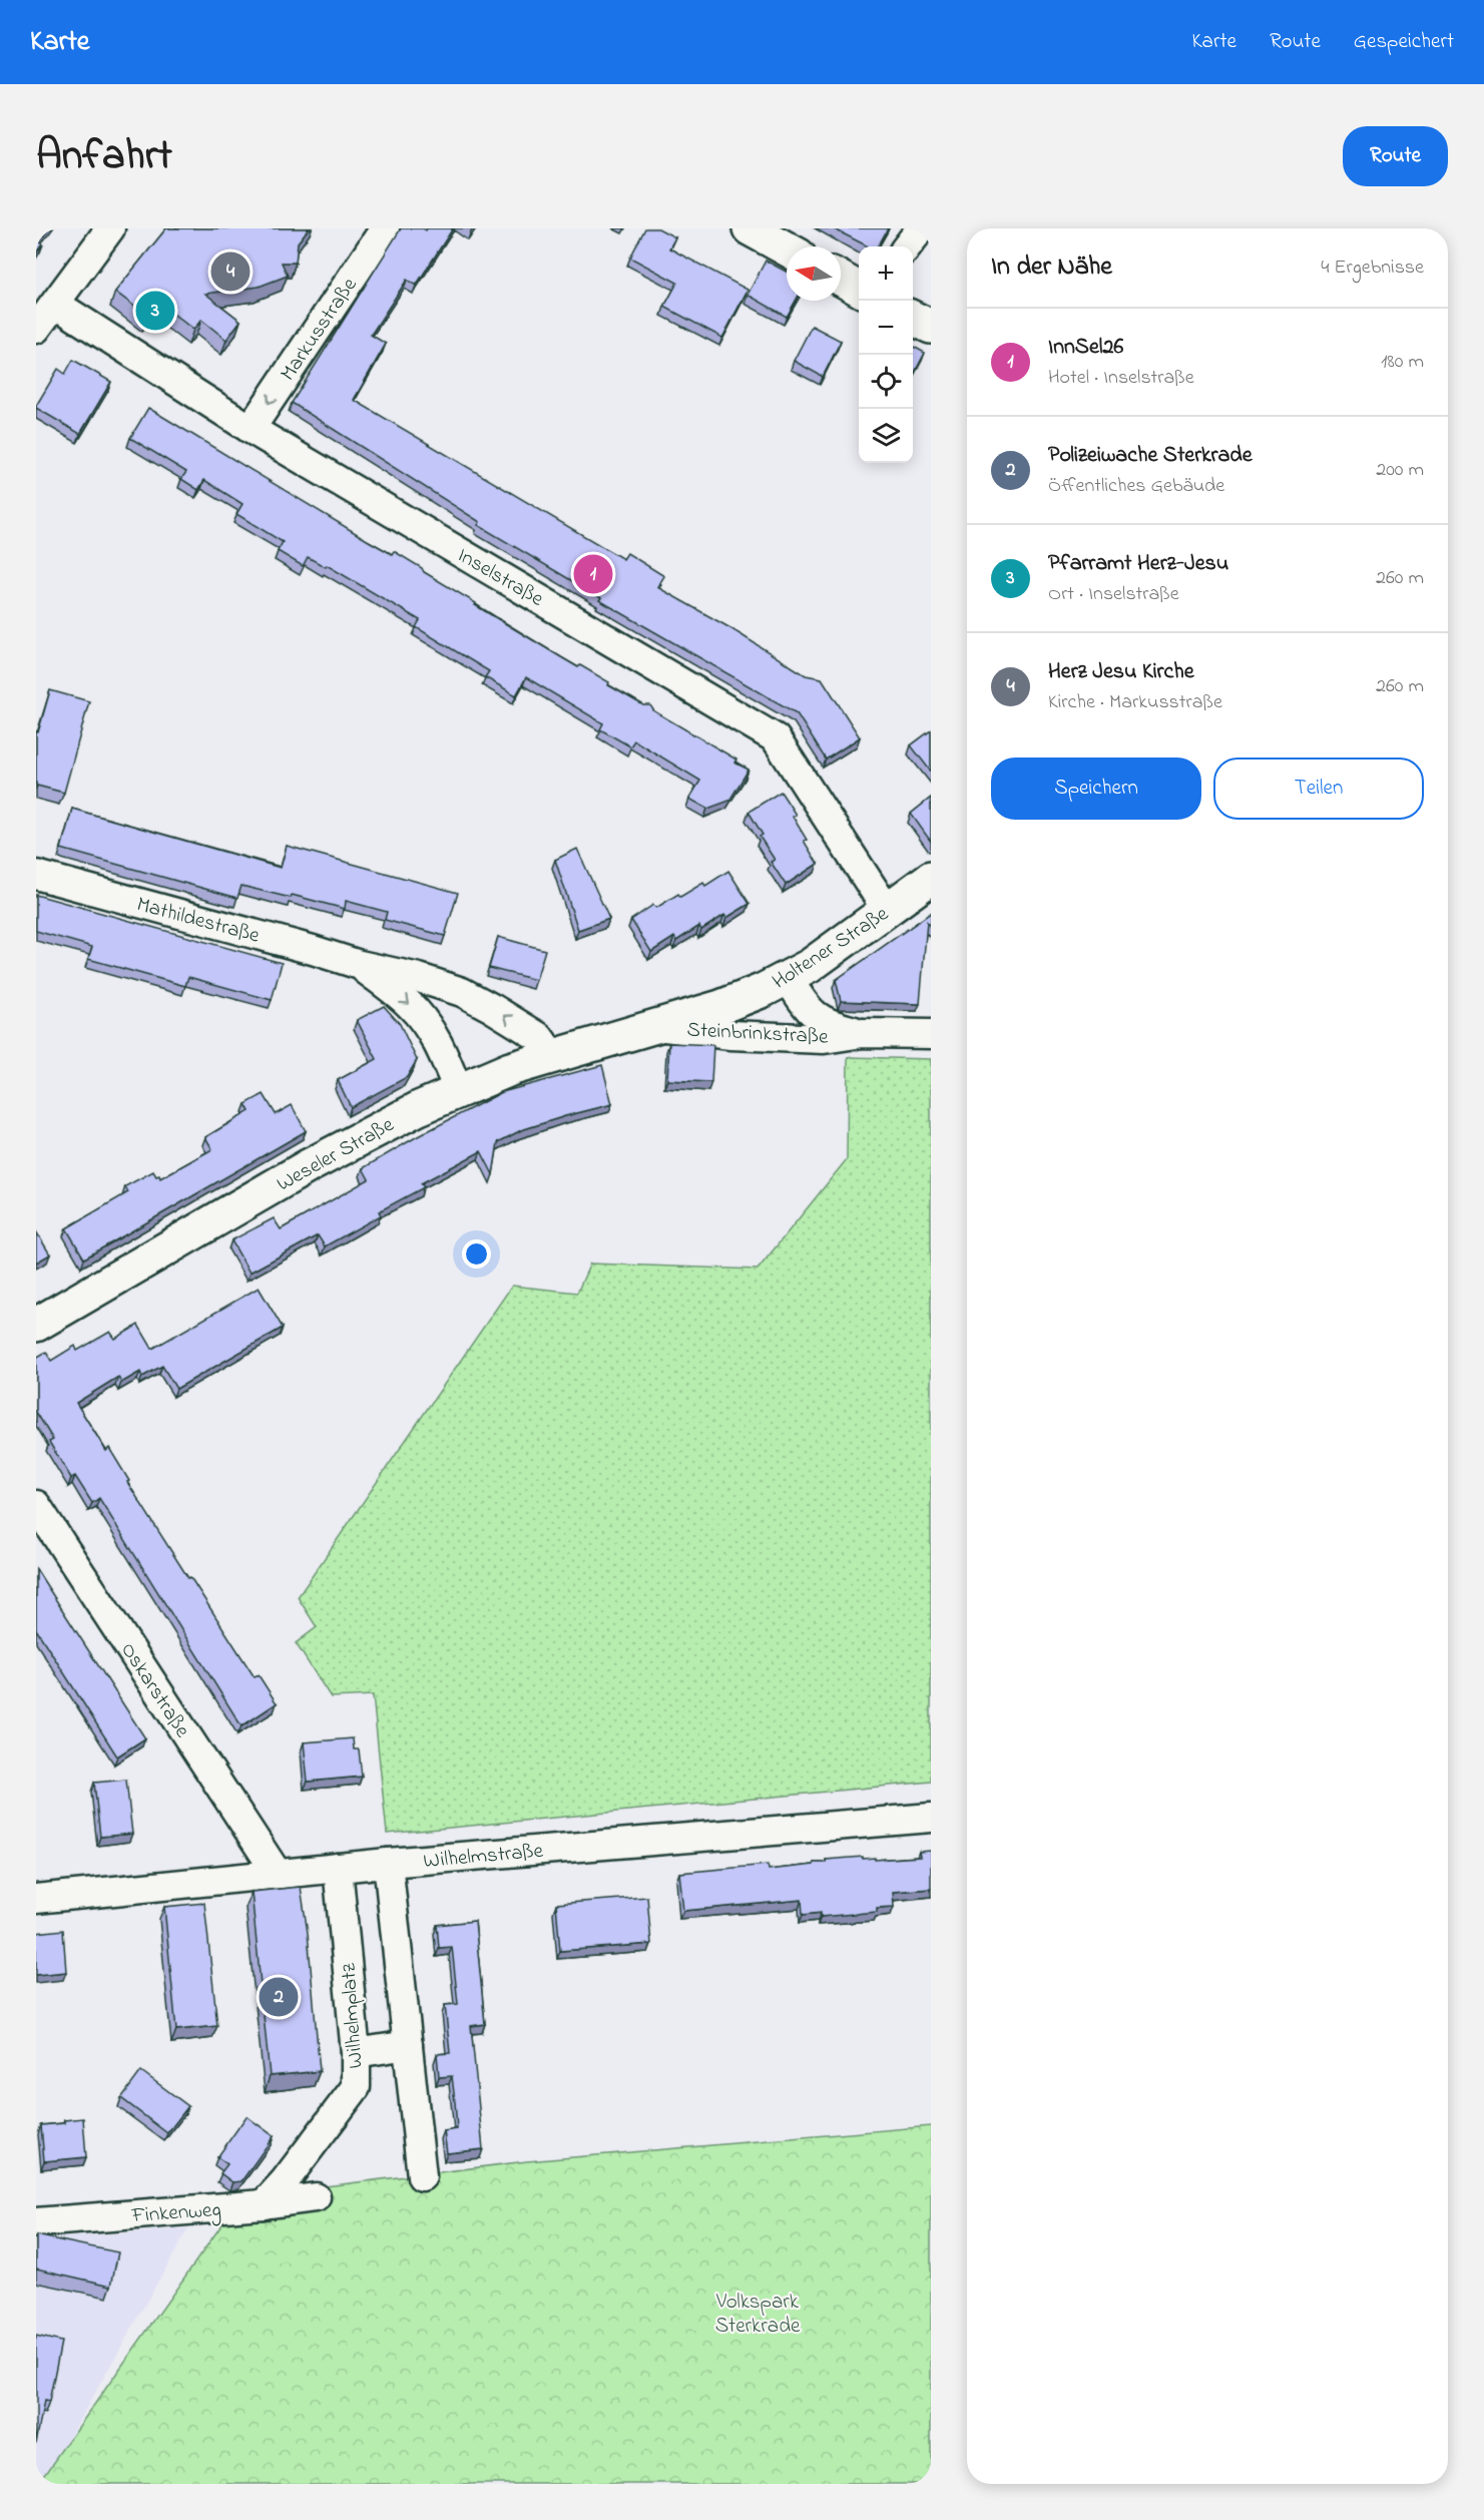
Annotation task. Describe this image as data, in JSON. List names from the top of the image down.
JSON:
{
  "streets": {
    "main road": ["Holtener Straße", "Weseler Straße"],
    "street": [
      "Markusstraße",
      "Inselstraße",
      "Mathildestraße",
      "Steinbrinkstraße",
      "Oskarstraße",
      "Wilhelmstraße",
      "Wilhelmplatz",
      "Finkenweg"
    ]
  },
  "crossings": [
    ["Markusstraße", "Inselstraße"],
    ["Inselstraße", "Holtener Straße"],
    ["Mathildestraße", "Weseler Straße"],
    ["Holtener Straße", "Steinbrinkstraße"],
    ["Holtener Straße", "Weseler Straße"],
    ["Steinbrinkstraße", "Weseler Straße"],
    ["Oskarstraße", "Wilhelmstraße"],
    ["Wilhelmstraße", "Wilhelmplatz"],
    ["Wilhelmplatz", "Finkenweg"]
  ],
  "parks": ["Volkspark Sterkrade"],
  "north": "left",
  "page": {
    "header": "Karte",
    "nav": ["Karte", "Route", "Gespeichert"],
    "title": "Anfahrt",
    "buttons": [
      "Route",
      ["Speichern", "Teilen"]
    ],
    "heading": ["In der Nähe", "4 Ergebnisse"],
    "map_buttons": ["+", "−"],
    "pins": [
      "4",
      "3",
      "1",
      "2"
    ],
    "list": [
      {
        "mark": "1",
        "name": "InnSel26",
        "note": "Hotel · Inselstraße",
        "value": "180 m"
      },
      {
        "mark": "2",
        "name": "Polizeiwache Sterkrade",
        "note": "Öffentliches Gebäude",
        "value": "200 m"
      },
      {
        "mark": "3",
        "name": "Pfarramt Herz-Jesu",
        "note": "Ort · Inselstraße",
        "value": "260 m"
      },
      {
        "mark": "4",
        "name": "Herz Jesu Kirche",
        "note": "Kirche · Markusstraße",
        "value": "260 m"
      }
    ]
  }
}
